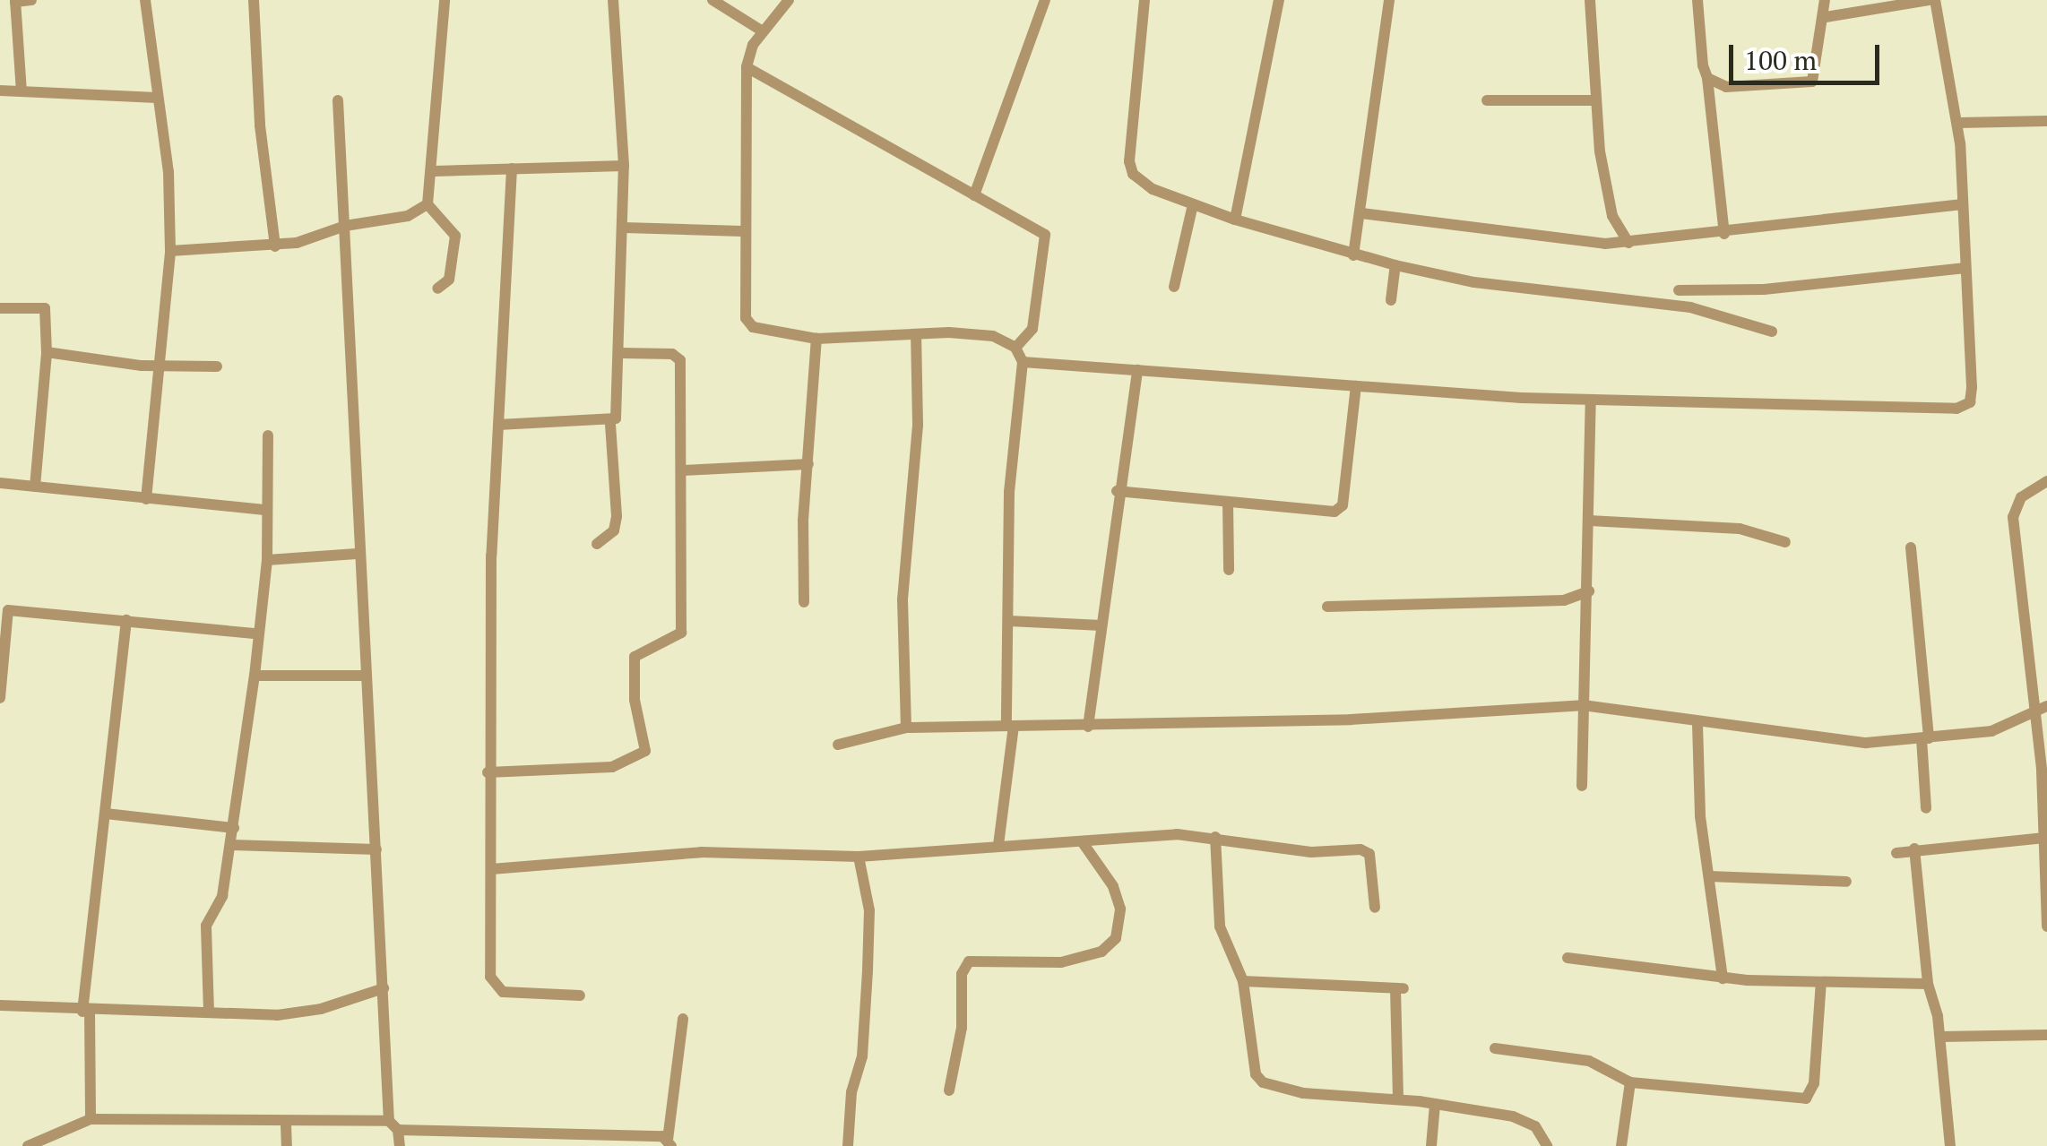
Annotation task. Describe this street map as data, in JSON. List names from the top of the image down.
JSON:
{
  "scale_bar": "100 m"
}
